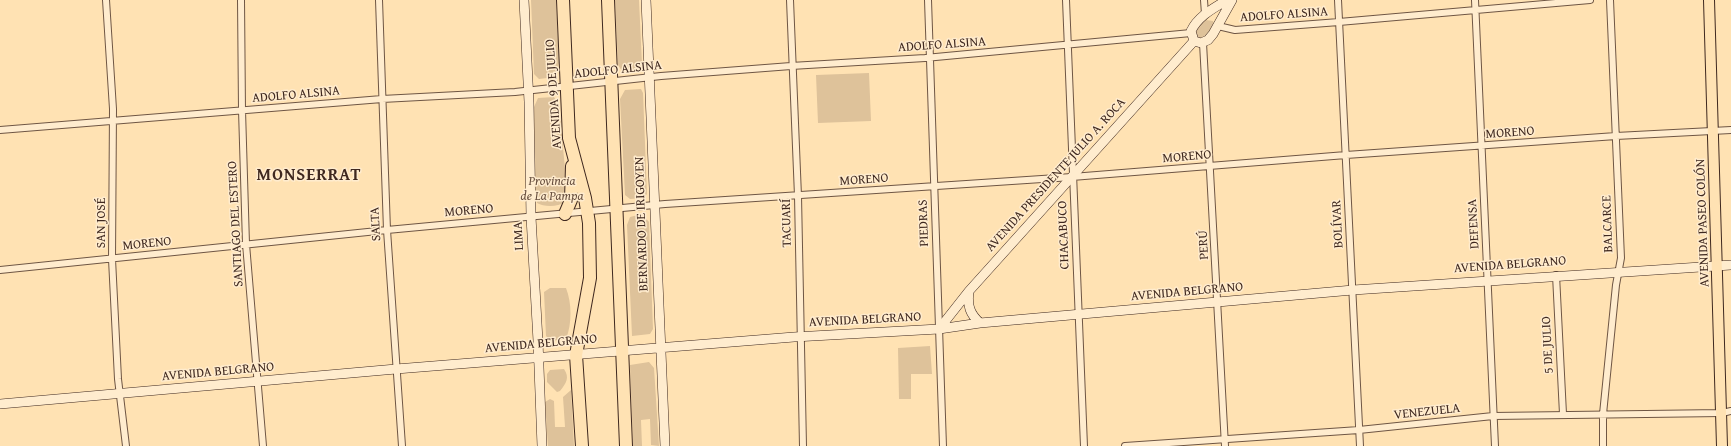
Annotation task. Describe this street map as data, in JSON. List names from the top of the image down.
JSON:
{
  "streets": {
    "highway": ["AVENIDA 9 DE JULIO"],
    "main road": [
      "AVENIDA PRESIDENTE JULIO A. ROCA",
      "AVENIDA PASEO COLÓN",
      "BERNARDO DE IRIGOYEN",
      "LIMA",
      "AVENIDA BELGRANO"
    ],
    "street": [
      "ADOLFO ALSINA",
      "MORENO",
      "SAN JOSÉ",
      "TACUARÍ",
      "PIEDRAS",
      "SANTIAGO DEL ESTERO",
      "SALTA",
      "BOLÍVAR",
      "DEFENSA",
      "BALCARCE",
      "CHACABUCO",
      "PERÚ",
      "5 DE JULIO",
      "VENEZUELA"
    ]
  },
  "crossings": [
    ["ADOLFO ALSINA", "AVENIDA 9 DE JULIO"],
    ["ADOLFO ALSINA", "AVENIDA PRESIDENTE JULIO A. ROCA"],
    ["ADOLFO ALSINA", "SAN JOSÉ"],
    ["ADOLFO ALSINA", "TACUARÍ"],
    ["ADOLFO ALSINA", "PIEDRAS"],
    ["ADOLFO ALSINA", "SANTIAGO DEL ESTERO"],
    ["ADOLFO ALSINA", "SALTA"],
    ["ADOLFO ALSINA", "BERNARDO DE IRIGOYEN"],
    ["ADOLFO ALSINA", "BOLÍVAR"],
    ["ADOLFO ALSINA", "DEFENSA"],
    ["ADOLFO ALSINA", "CHACABUCO"],
    ["ADOLFO ALSINA", "LIMA"],
    ["ADOLFO ALSINA", "PERÚ"],
    ["AVENIDA 9 DE JULIO", "MORENO"],
    ["AVENIDA 9 DE JULIO", "AVENIDA BELGRANO"],
    ["MORENO", "AVENIDA PRESIDENTE JULIO A. ROCA"],
    ["MORENO", "SAN JOSÉ"],
    ["MORENO", "TACUARÍ"],
    ["MORENO", "PIEDRAS"],
    ["MORENO", "AVENIDA PASEO COLÓN"],
    ["MORENO", "SANTIAGO DEL ESTERO"],
    ["MORENO", "SALTA"],
    ["MORENO", "BERNARDO DE IRIGOYEN"],
    ["MORENO", "BOLÍVAR"],
    ["MORENO", "DEFENSA"],
    ["MORENO", "BALCARCE"],
    ["MORENO", "CHACABUCO"],
    ["MORENO", "LIMA"],
    ["MORENO", "PERÚ"],
    ["AVENIDA PRESIDENTE JULIO A. ROCA", "PIEDRAS"],
    ["AVENIDA PRESIDENTE JULIO A. ROCA", "CHACABUCO"],
    ["AVENIDA PRESIDENTE JULIO A. ROCA", "PERÚ"],
    ["AVENIDA PRESIDENTE JULIO A. ROCA", "AVENIDA BELGRANO"],
    ["SAN JOSÉ", "AVENIDA BELGRANO"],
    ["TACUARÍ", "AVENIDA BELGRANO"],
    ["PIEDRAS", "AVENIDA BELGRANO"],
    ["AVENIDA PASEO COLÓN", "AVENIDA BELGRANO"],
    ["AVENIDA PASEO COLÓN", "VENEZUELA"],
    ["SANTIAGO DEL ESTERO", "AVENIDA BELGRANO"],
    ["SALTA", "AVENIDA BELGRANO"],
    ["BERNARDO DE IRIGOYEN", "AVENIDA BELGRANO"],
    ["BOLÍVAR", "AVENIDA BELGRANO"],
    ["BOLÍVAR", "VENEZUELA"],
    ["DEFENSA", "AVENIDA BELGRANO"],
    ["DEFENSA", "VENEZUELA"],
    ["BALCARCE", "AVENIDA BELGRANO"],
    ["BALCARCE", "VENEZUELA"],
    ["CHACABUCO", "AVENIDA BELGRANO"],
    ["LIMA", "AVENIDA BELGRANO"],
    ["PERÚ", "AVENIDA BELGRANO"],
    ["PERÚ", "VENEZUELA"],
    ["AVENIDA BELGRANO", "5 DE JULIO"],
    ["5 DE JULIO", "VENEZUELA"]
  ],
  "districts": ["MONSERRAT"],
  "parks": ["Provincia de La Pampa"]
}
